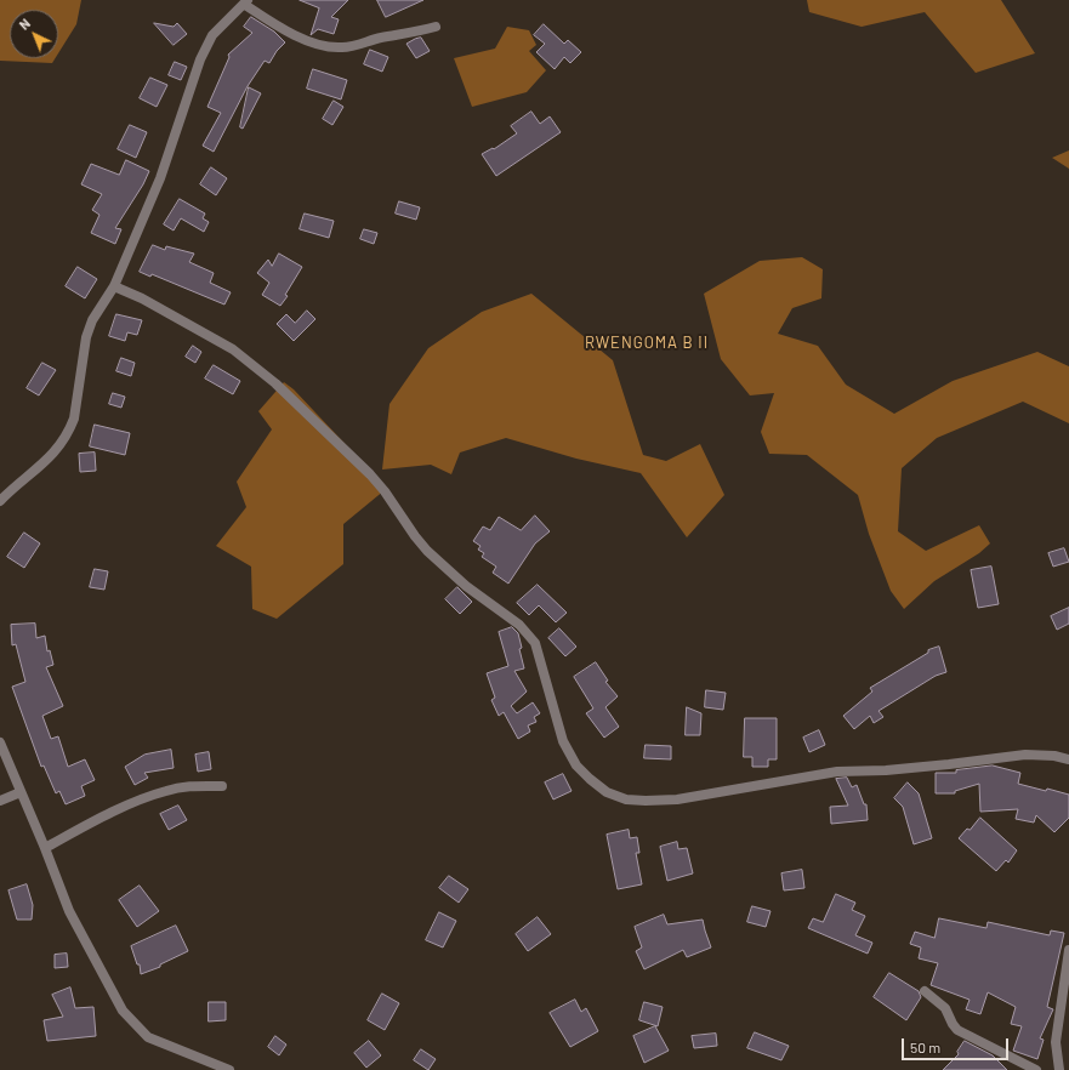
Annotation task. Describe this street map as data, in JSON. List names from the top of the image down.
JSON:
{
  "districts": ["RWENGOMA B II"],
  "scale_bar": "50 m",
  "north": "top left"
}
